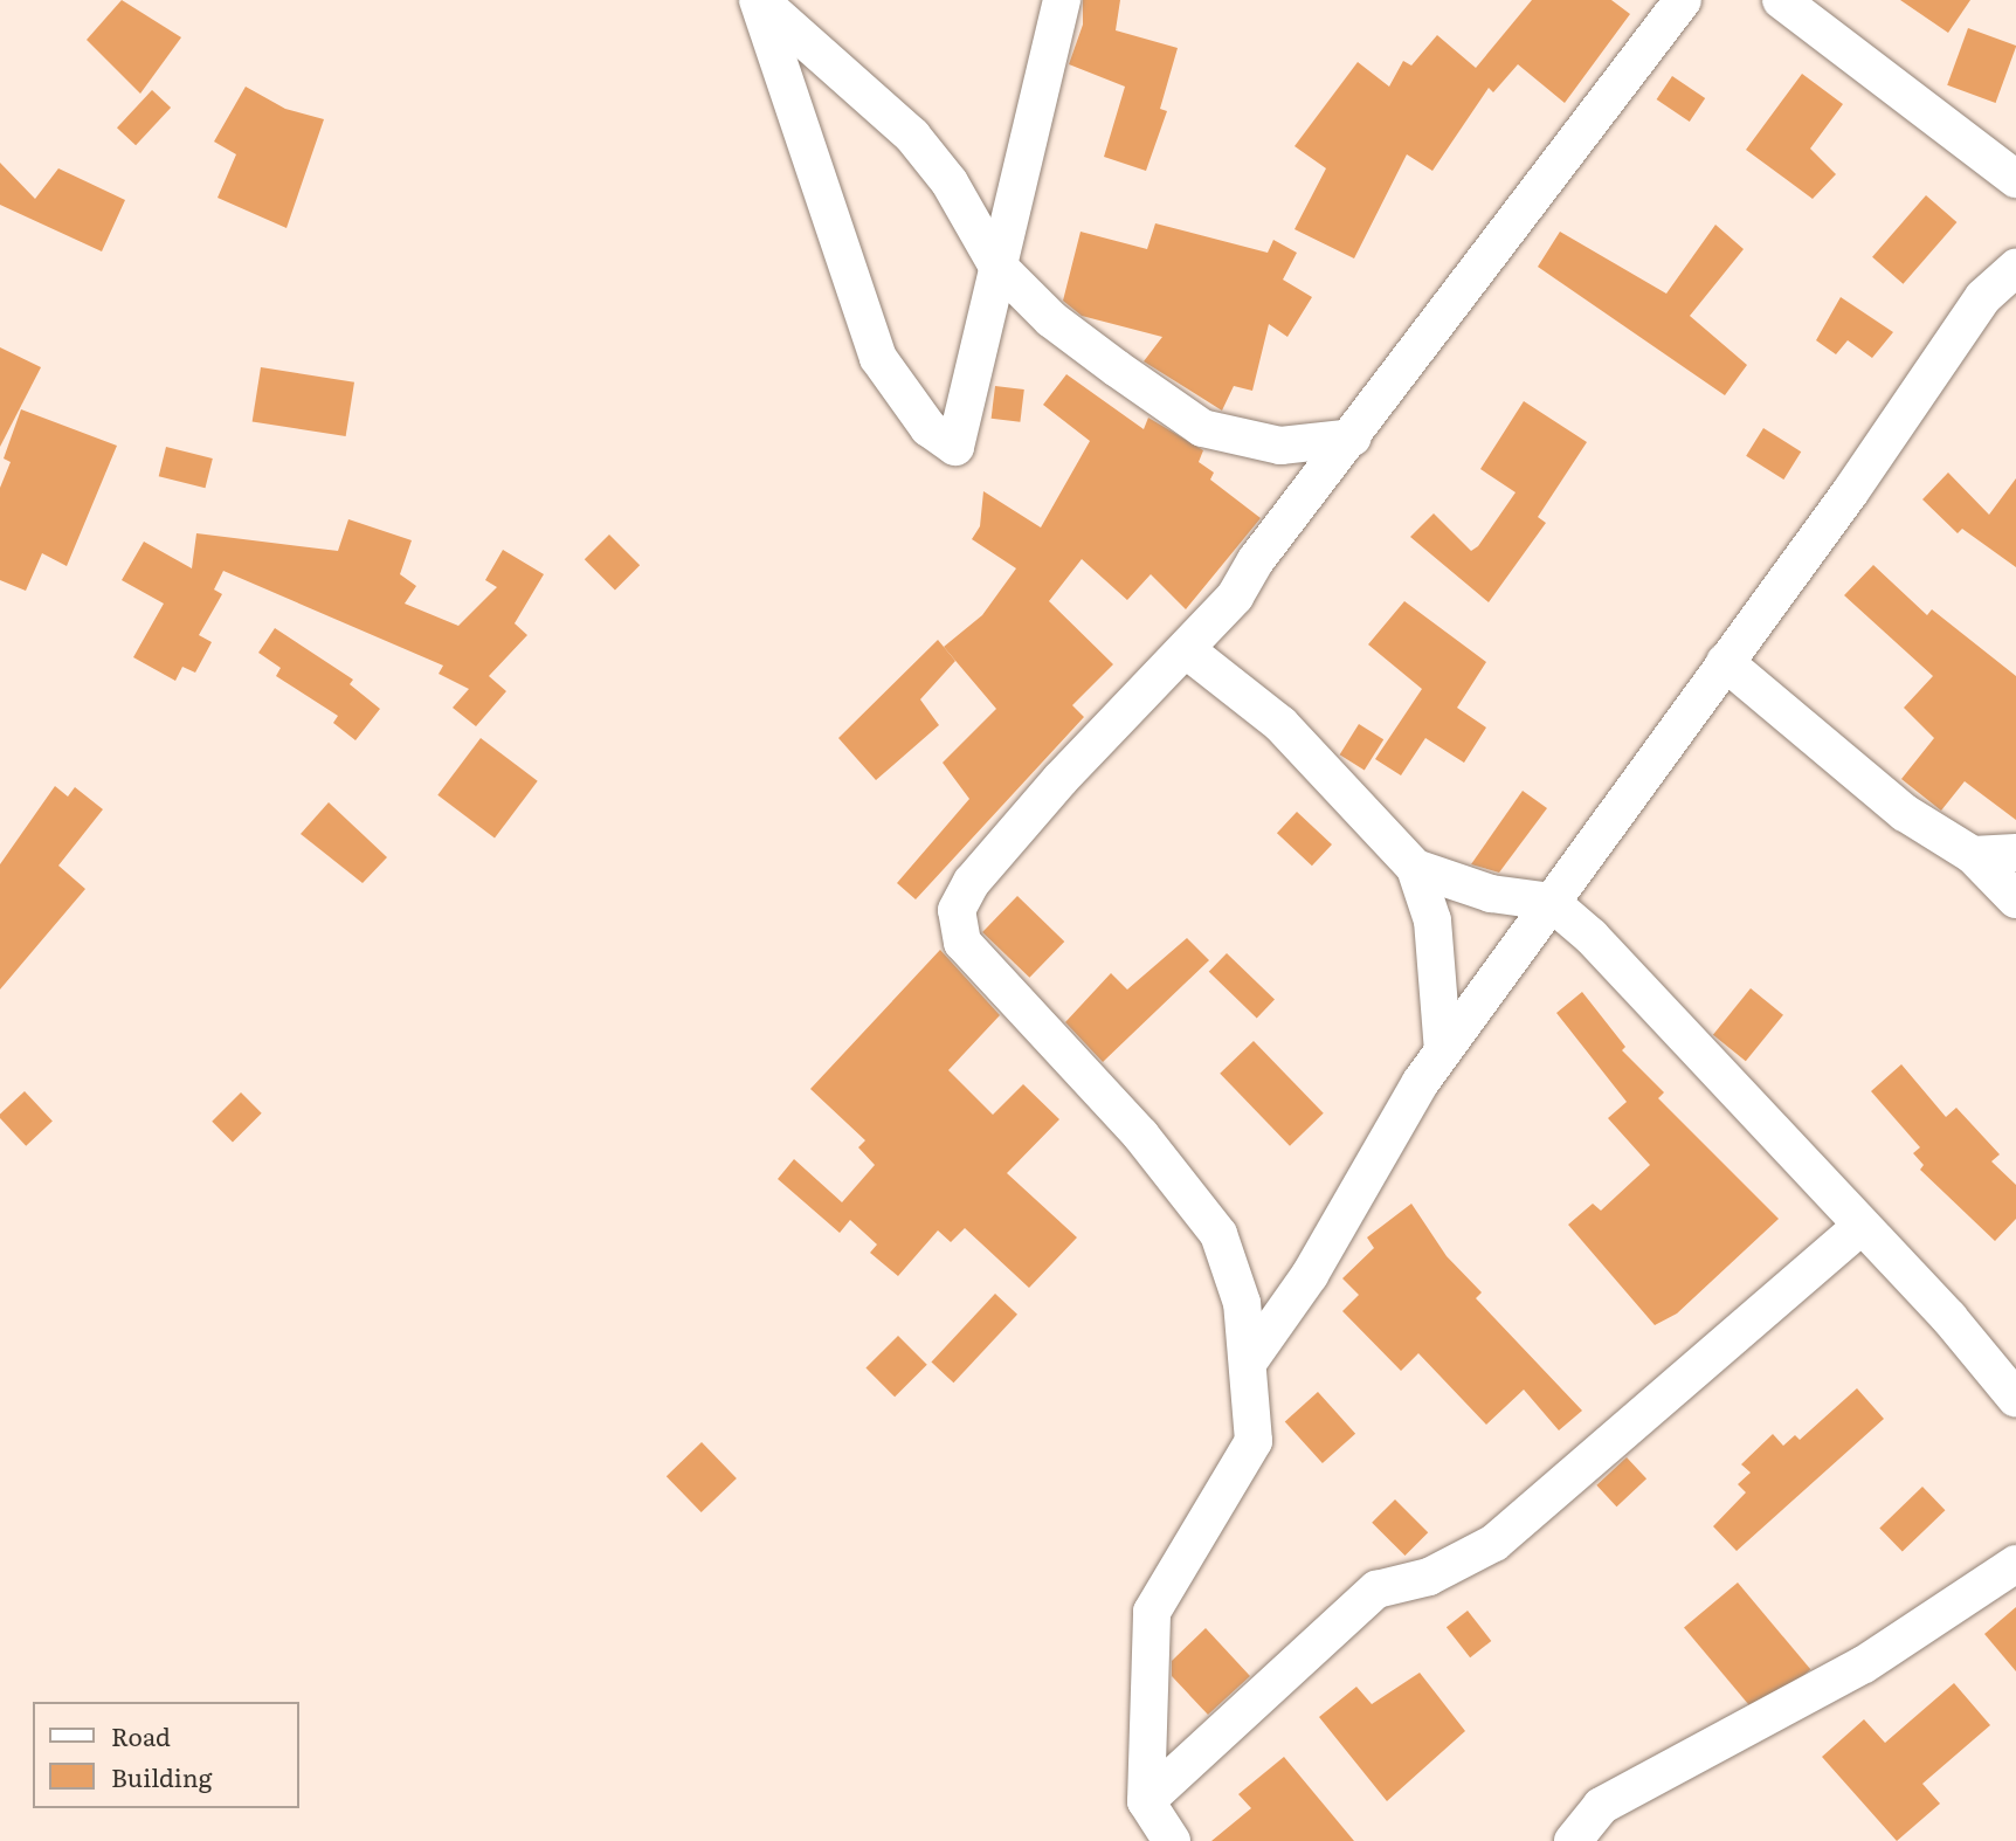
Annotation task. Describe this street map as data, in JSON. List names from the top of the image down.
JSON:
{
  "legend": ["Road", "Building"]
}
